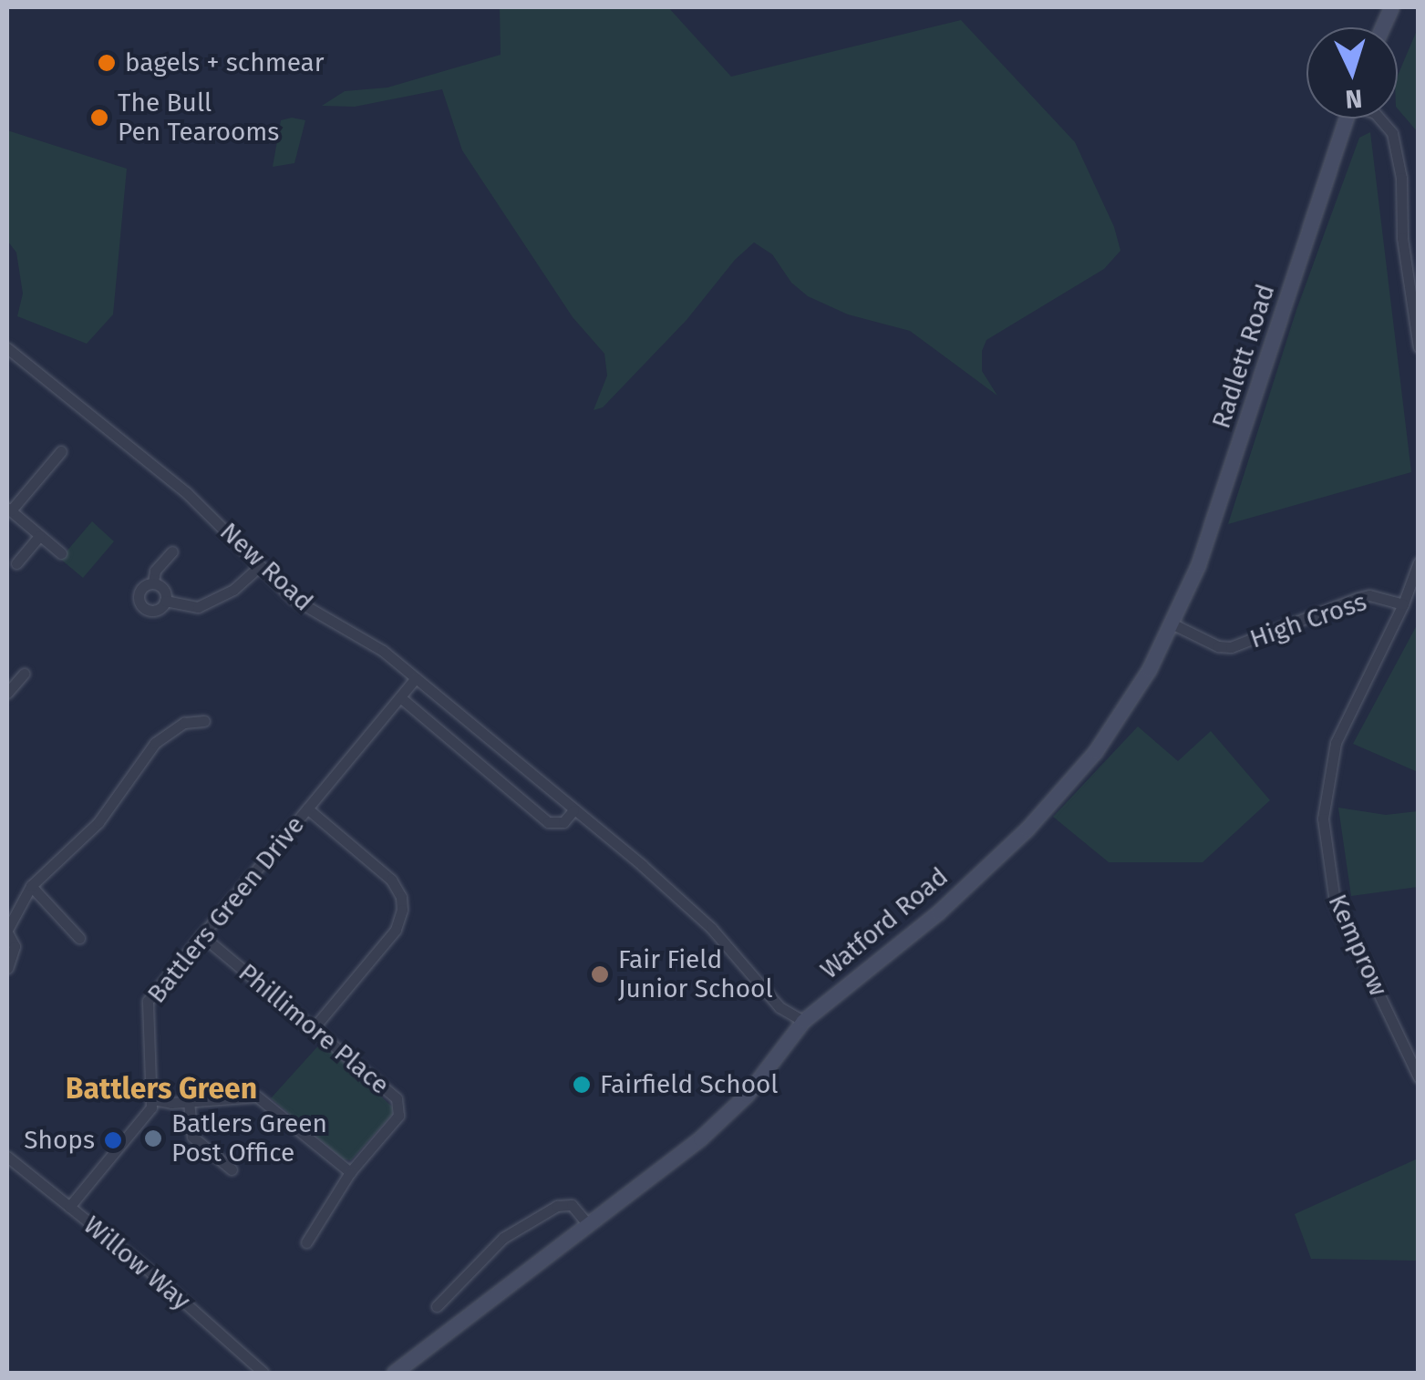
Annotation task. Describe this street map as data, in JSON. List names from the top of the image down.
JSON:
{
  "streets": {
    "main road": ["Radlett Road", "Watford Road"],
    "street": [
      "New Road",
      "High Cross",
      "Battlers Green Drive",
      "Kemprow",
      "Phillimore Place",
      "Willow Way"
    ]
  },
  "crossings": [
    ["Radlett Road", "High Cross"],
    ["Radlett Road", "Watford Road"],
    ["New Road", "Battlers Green Drive"],
    ["New Road", "Watford Road"],
    ["High Cross", "Watford Road"],
    ["High Cross", "Kemprow"],
    ["Battlers Green Drive", "Phillimore Place"]
  ],
  "districts": ["Battlers Green"],
  "places": [
    "bagels + schmear",
    "The Bull Pen Tearooms",
    "Fair Field Junior School",
    "Fairfield School",
    "Batlers Green Post Office",
    "Shops"
  ],
  "north": "bottom"
}
